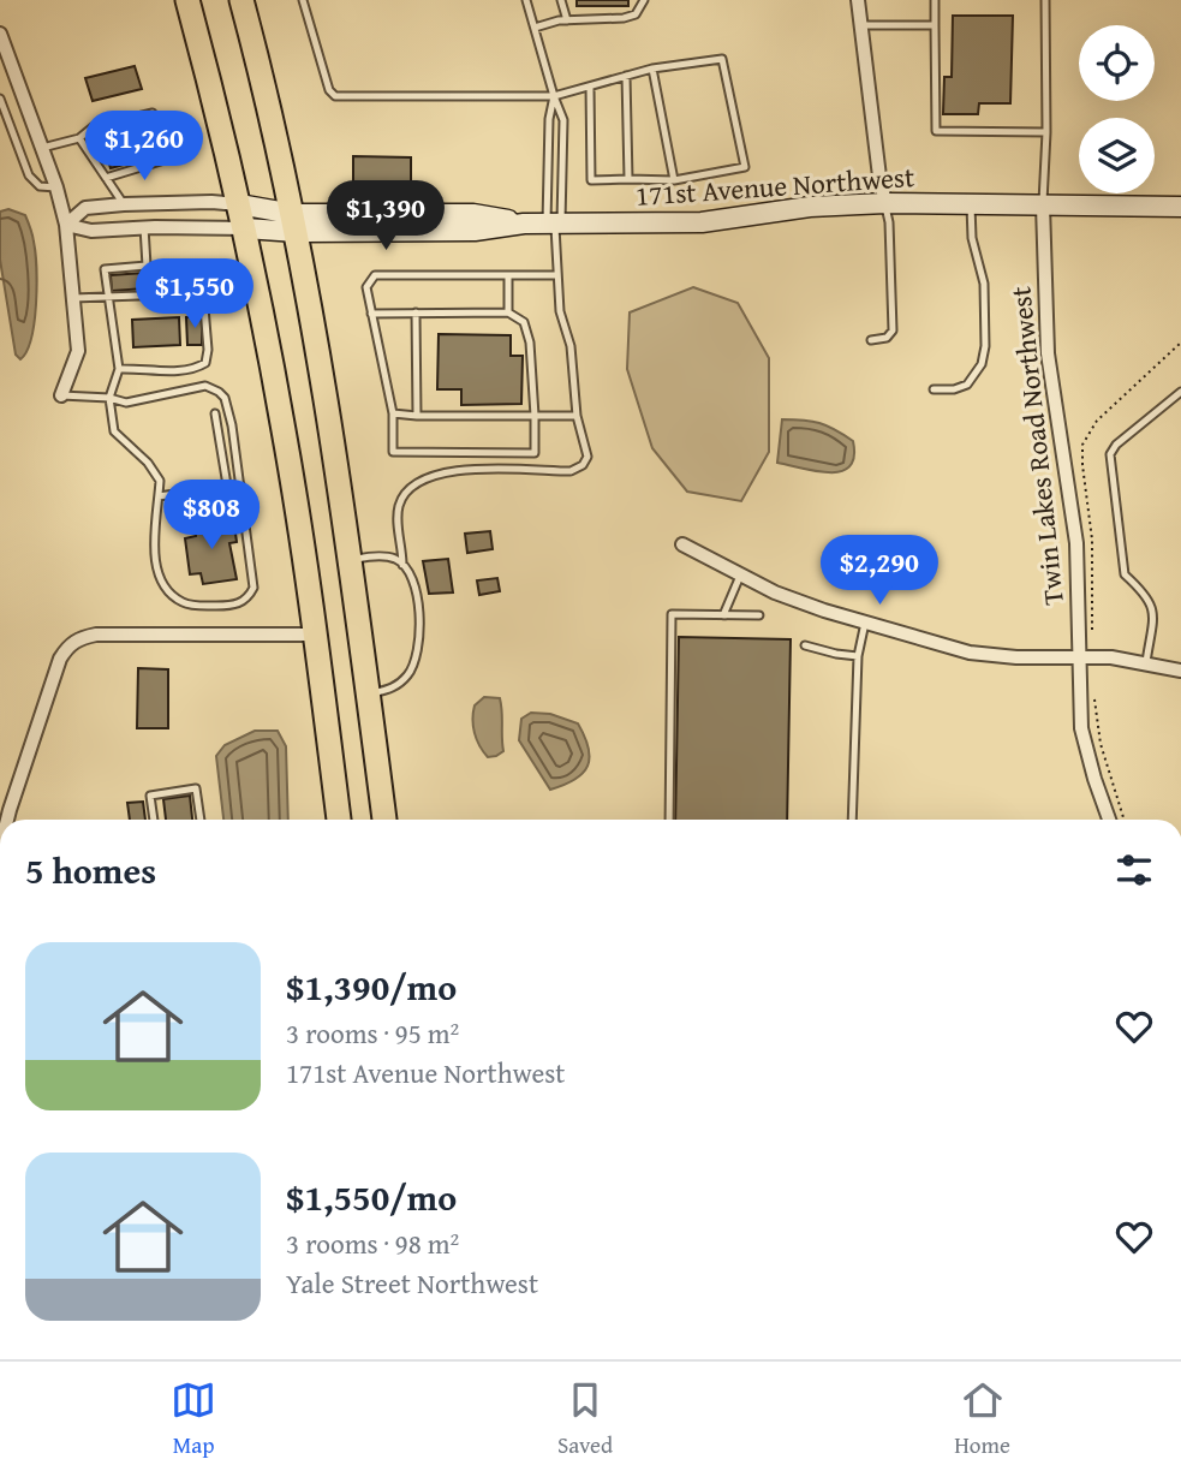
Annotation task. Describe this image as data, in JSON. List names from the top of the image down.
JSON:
{
  "streets": {
    "street": ["171st Avenue Northwest", "Twin Lakes Road Northwest"]
  },
  "crossings": [
    ["171st Avenue Northwest", "Twin Lakes Road Northwest"]
  ],
  "page": {
    "price": [
      "$1,260",
      "$1,390",
      "$1,550",
      "$808",
      "$2,290"
    ],
    "heading": "5 homes",
    "list": [
      {
        "name": "$1,390/mo",
        "note": "3 rooms · 95 m² · 171st Avenue Northwest"
      },
      {
        "name": "$1,550/mo",
        "note": "3 rooms · 98 m² · Yale Street Northwest"
      }
    ],
    "tabs": ["Map", "Saved", "Home"]
  }
}
